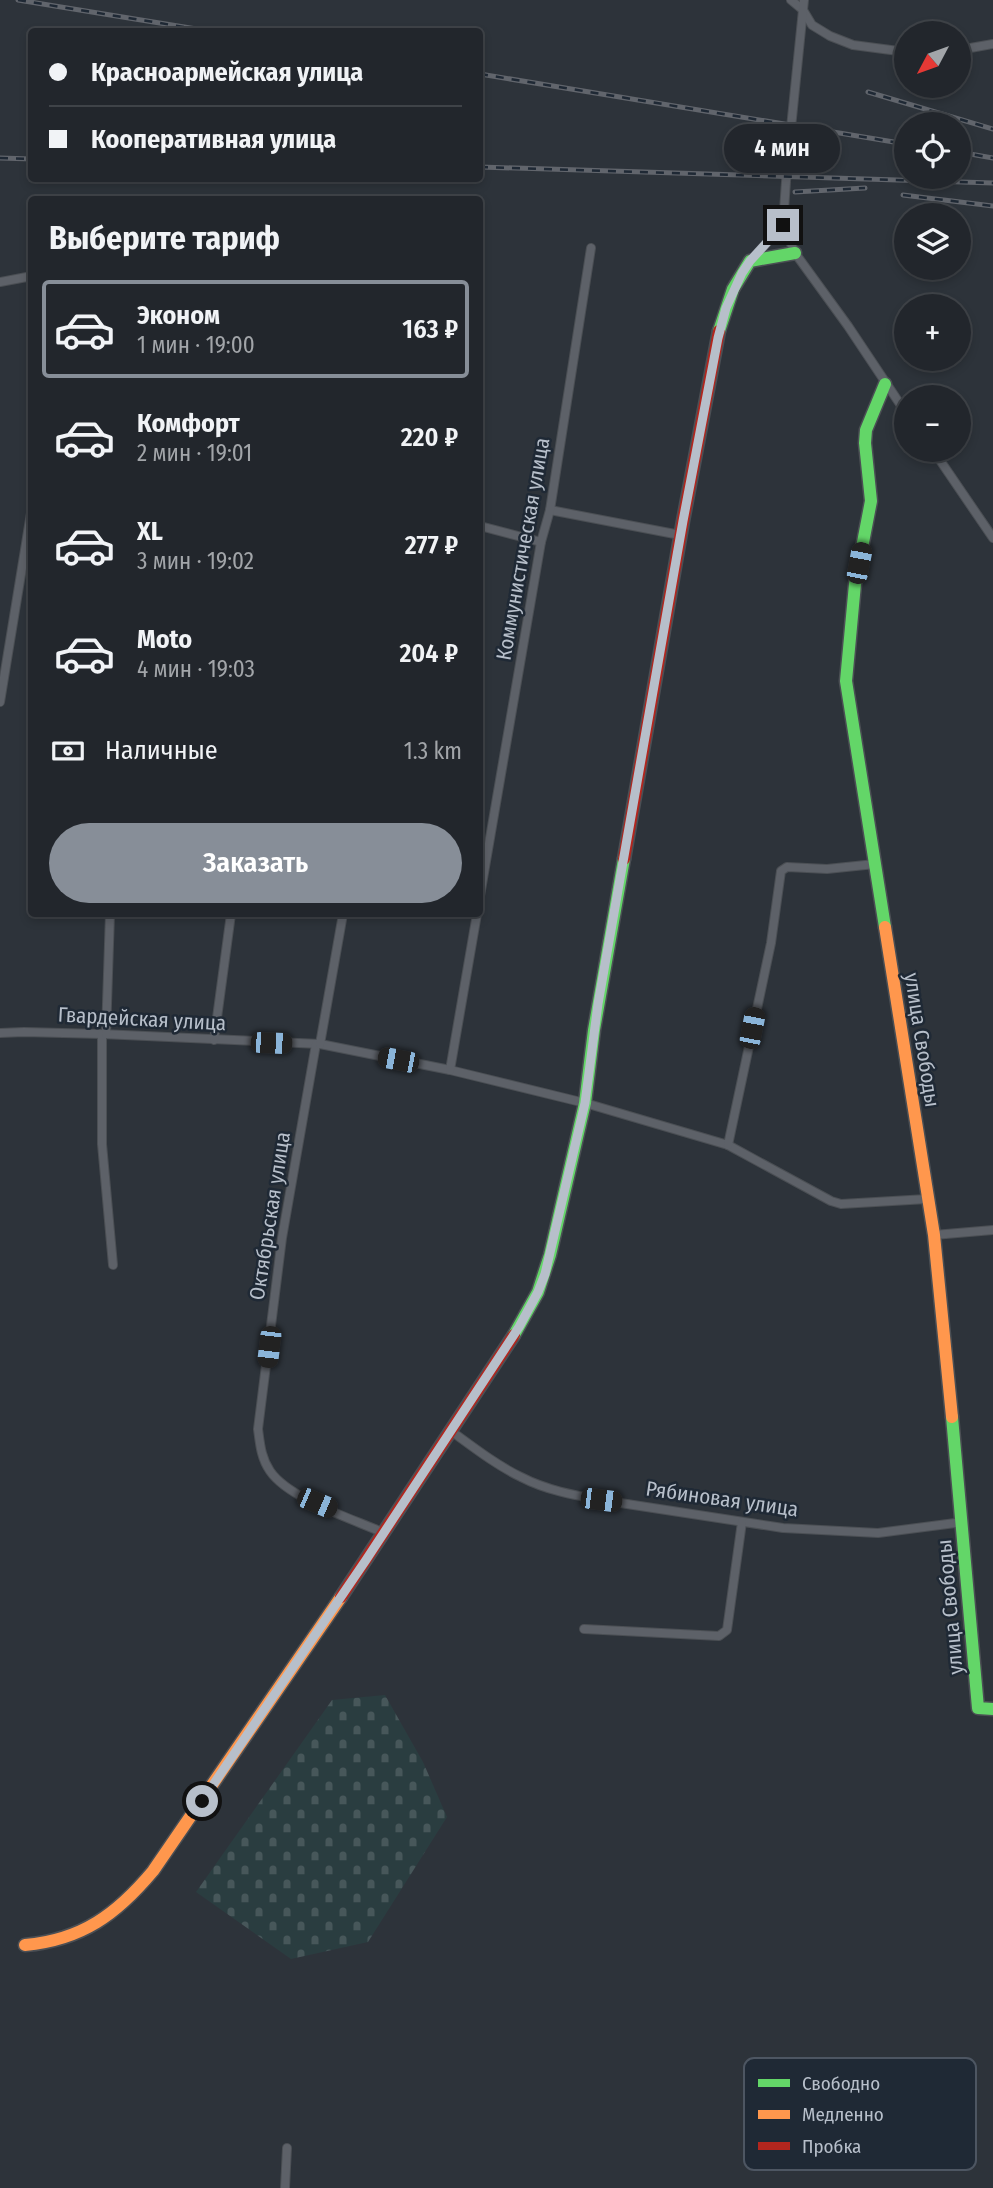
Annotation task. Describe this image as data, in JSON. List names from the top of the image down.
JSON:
{
  "streets": {
    "street": [
      "Коммунистическая улица",
      "Гвардейская улица",
      "улица Свободы",
      "Октябрьская улица",
      "Рябиновая улица"
    ]
  },
  "crossings": [
    ["Гвардейская улица", "улица Свободы"],
    ["Гвардейская улица", "Октябрьская улица"],
    ["улица Свободы", "Рябиновая улица"]
  ],
  "legend": ["Свободно", "Медленно", "Пробка"],
  "north": "bottom left",
  "page": {
    "map_buttons": ["+", "−"],
    "banner": ["Красноармейская улица", "Кооперативная улица"],
    "bubble": "4 мин",
    "heading": "Выберите тариф",
    "list": [
      {
        "name": "Эконом",
        "note": "1 мин · 19:00",
        "value": "163 ₽"
      },
      {
        "name": "Комфорт",
        "note": "2 мин · 19:01",
        "value": "220 ₽"
      },
      {
        "name": "XL",
        "note": "3 мин · 19:02",
        "value": "277 ₽"
      },
      {
        "name": "Moto",
        "note": "4 мин · 19:03",
        "value": "204 ₽"
      }
    ],
    "pay": ["Наличные", "1.3 km"],
    "buttons": "Заказать"
  }
}
